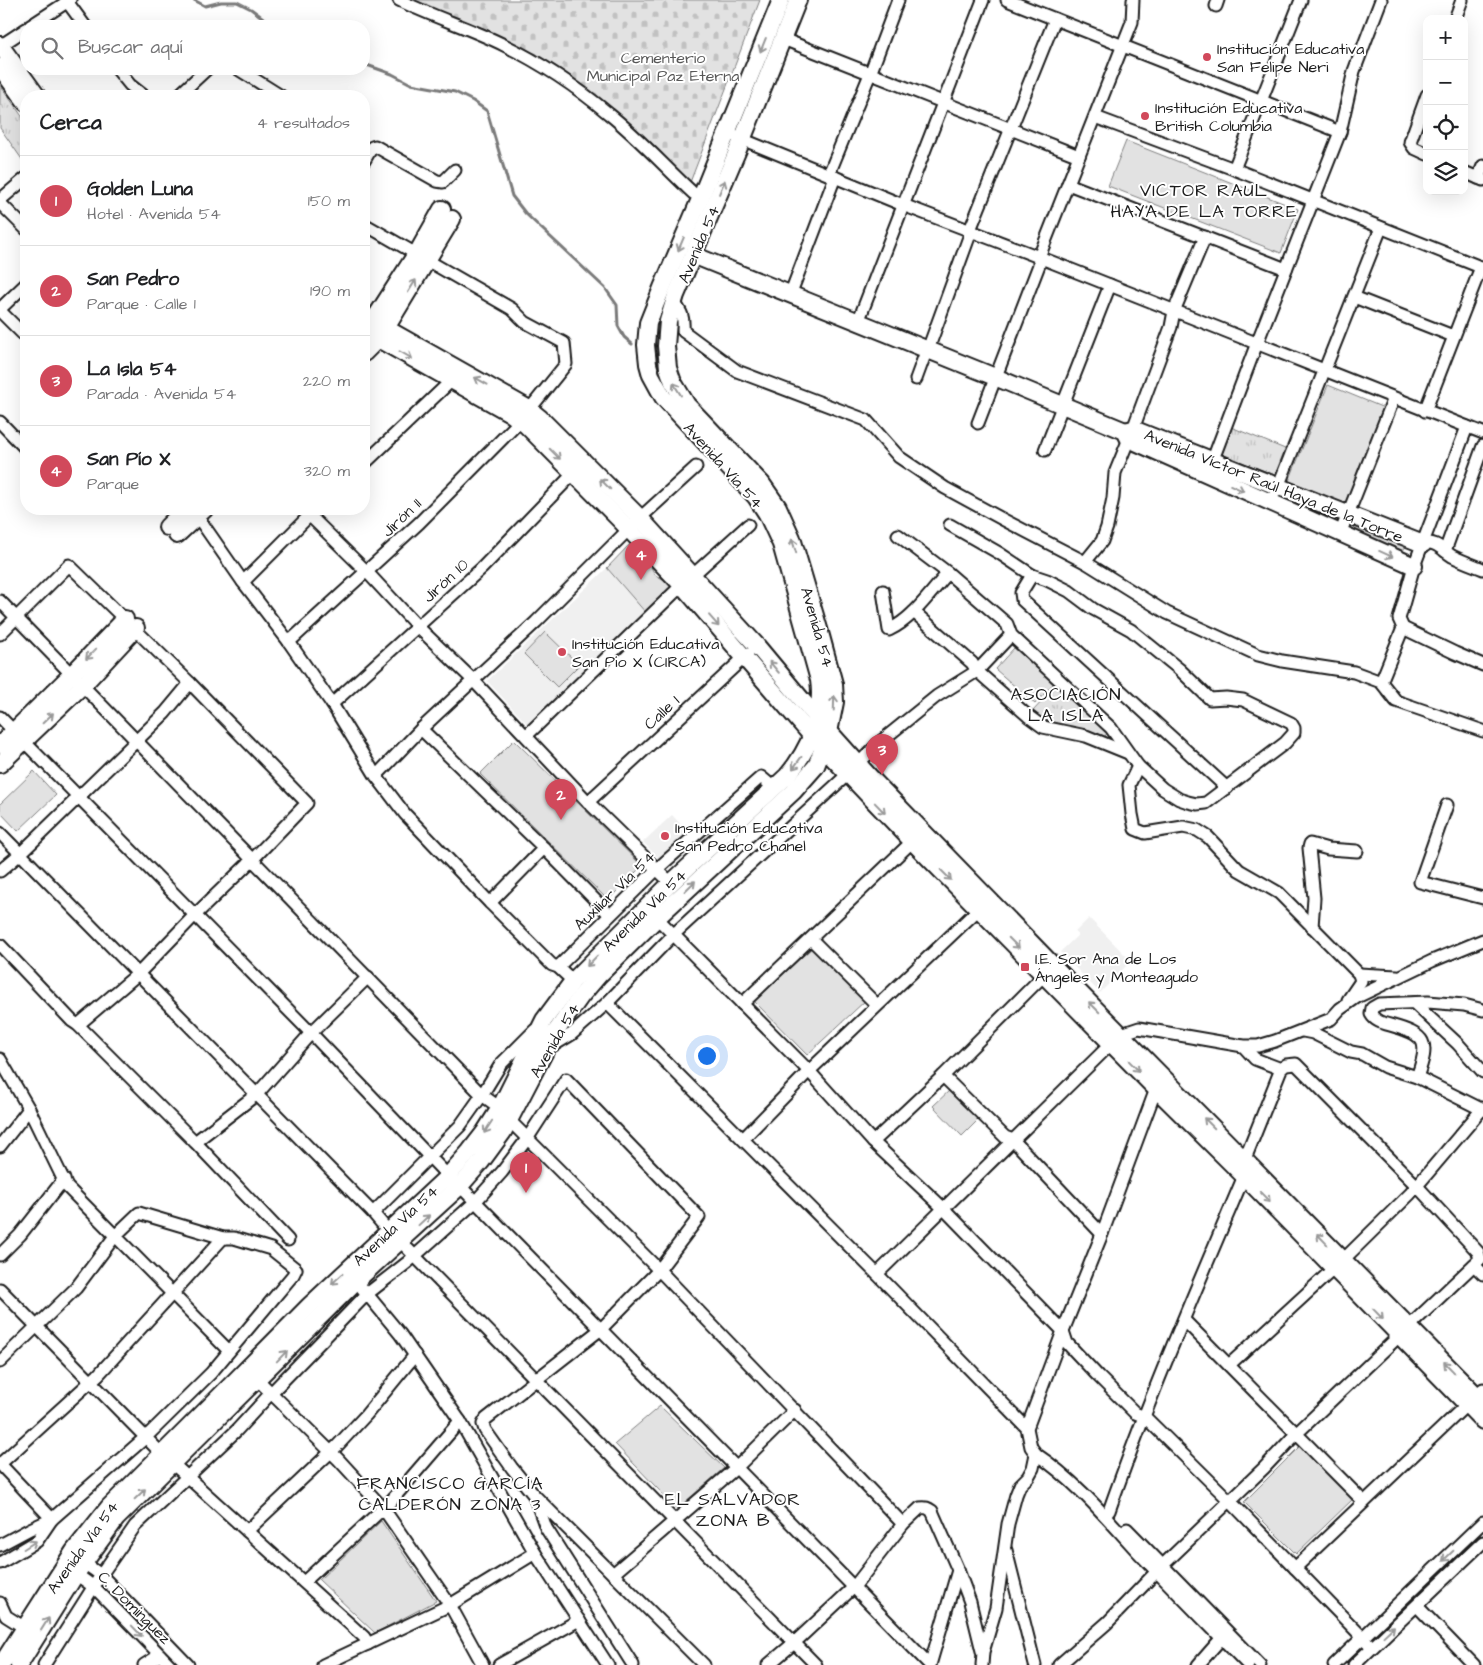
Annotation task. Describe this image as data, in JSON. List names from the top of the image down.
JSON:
{
  "streets": {
    "main road": ["Avenida 54", "Avenida Vía 54", "Avenida Víctor Raúl Haya de la Torre"],
    "street": [
      "Jirón 11",
      "Jirón 10",
      "Calle 1",
      "Auxiliar Vía 54",
      "C. Dominguez"
    ]
  },
  "crossings": [
    ["Avenida 54", "Avenida Vía 54"],
    ["Avenida 54", "Avenida Víctor Raúl Haya de la Torre"],
    ["Avenida Vía 54", "Auxiliar Vía 54"],
    ["Avenida Vía 54", "C. Dominguez"]
  ],
  "one_way": ["Avenida 54"],
  "districts": [
    "VICTOR RAUL HAYA DE LA TORRE",
    "ASOCIACIÓN LA ISLA",
    "FRANCISCO GARCÍA CALDERÓN ZONA 3",
    "EL SALVADOR ZONA B"
  ],
  "parks": ["Cementerio Municipal Paz Eterna"],
  "places": {
    "other": [
      "Institución Educativa San Felipe Neri",
      "Institución Educativa British Columbia",
      "Institución Educativa San Pio X (CIRCA)",
      "Institución Educativa San Pedro Chanel"
    ],
    "transit": ["I.E. Sor Ana de Los Ángeles y Monteagudo"]
  },
  "page": {
    "map_buttons": ["+", "−"],
    "search": "Buscar aquí",
    "heading": ["Cerca", "4 resultados"],
    "list": [
      {
        "mark": "1",
        "name": "Golden Luna",
        "note": "Hotel · Avenida 54",
        "value": "150 m"
      },
      {
        "mark": "2",
        "name": "San Pedro",
        "note": "Parque · Calle 1",
        "value": "190 m"
      },
      {
        "mark": "3",
        "name": "La Isla 54",
        "note": "Parada · Avenida 54",
        "value": "220 m"
      },
      {
        "mark": "4",
        "name": "San Pío X",
        "note": "Parque",
        "value": "320 m"
      }
    ],
    "pins": [
      "4",
      "3",
      "2",
      "1"
    ]
  }
}
